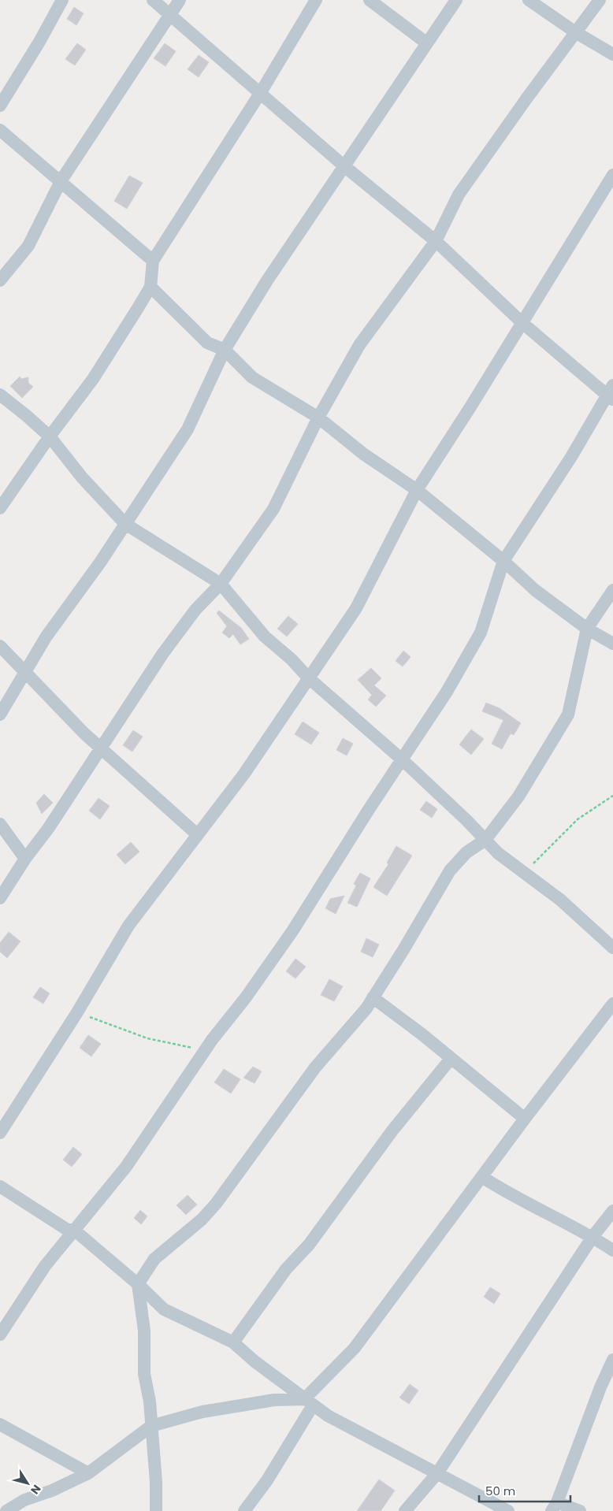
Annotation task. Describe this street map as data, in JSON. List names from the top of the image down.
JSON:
{
  "scale_bar": "50 m",
  "north": "bottom right"
}
